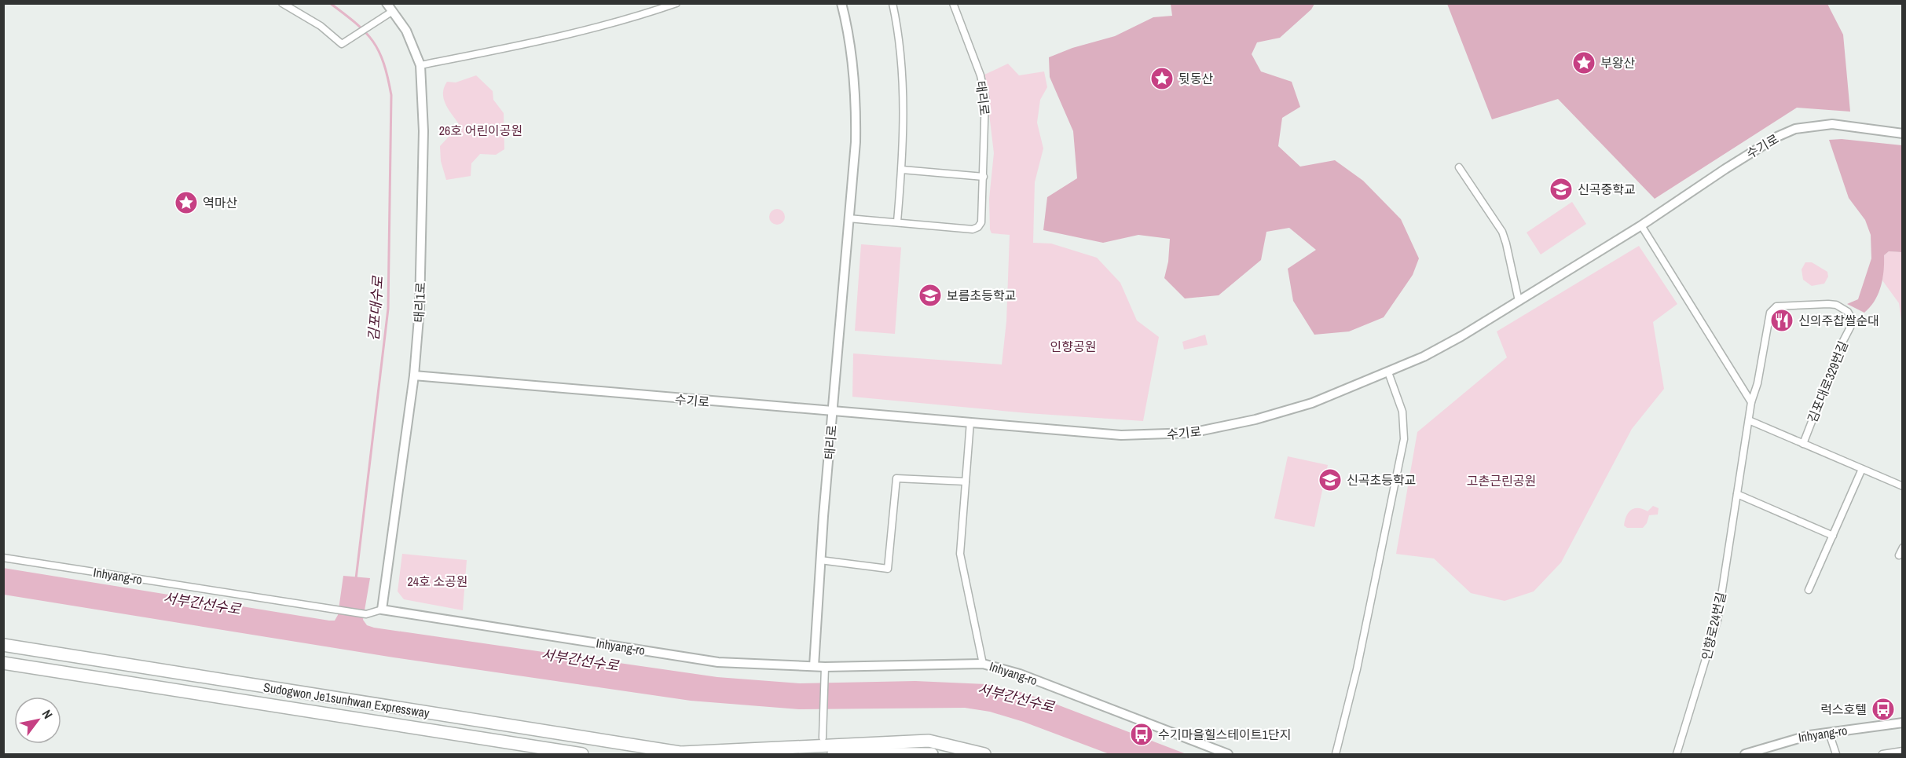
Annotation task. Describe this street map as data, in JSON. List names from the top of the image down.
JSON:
{
  "streets": {
    "highway": ["Sudogwon Je1sunhwan Expressway"],
    "street": [
      "태리로",
      "수기로",
      "태리1로",
      "김포대로329번길",
      "Inhyang-ro",
      "인향로24번길"
    ]
  },
  "crossings": [
    ["태리로", "수기로"],
    ["태리로", "Inhyang-ro"],
    ["수기로", "태리1로"],
    ["태리1로", "Inhyang-ro"],
    ["김포대로329번길", "인향로24번길"]
  ],
  "water": ["김포대수로", "서부간선수로"],
  "parks": [
    "26호 어린이공원",
    "인향공원",
    "고촌근린공원",
    "24호 소공원"
  ],
  "places": {
    "place": ["부왕산", "뒷동산", "역마산"],
    "school or university": ["신곡중학교", "보름초등학교", "신곡초등학교"],
    "restaurant": ["신의주찹쌀순대"],
    "bus stop": ["럭스호텔", "수기마을힐스테이트1단지"]
  },
  "north": "top right"
}
